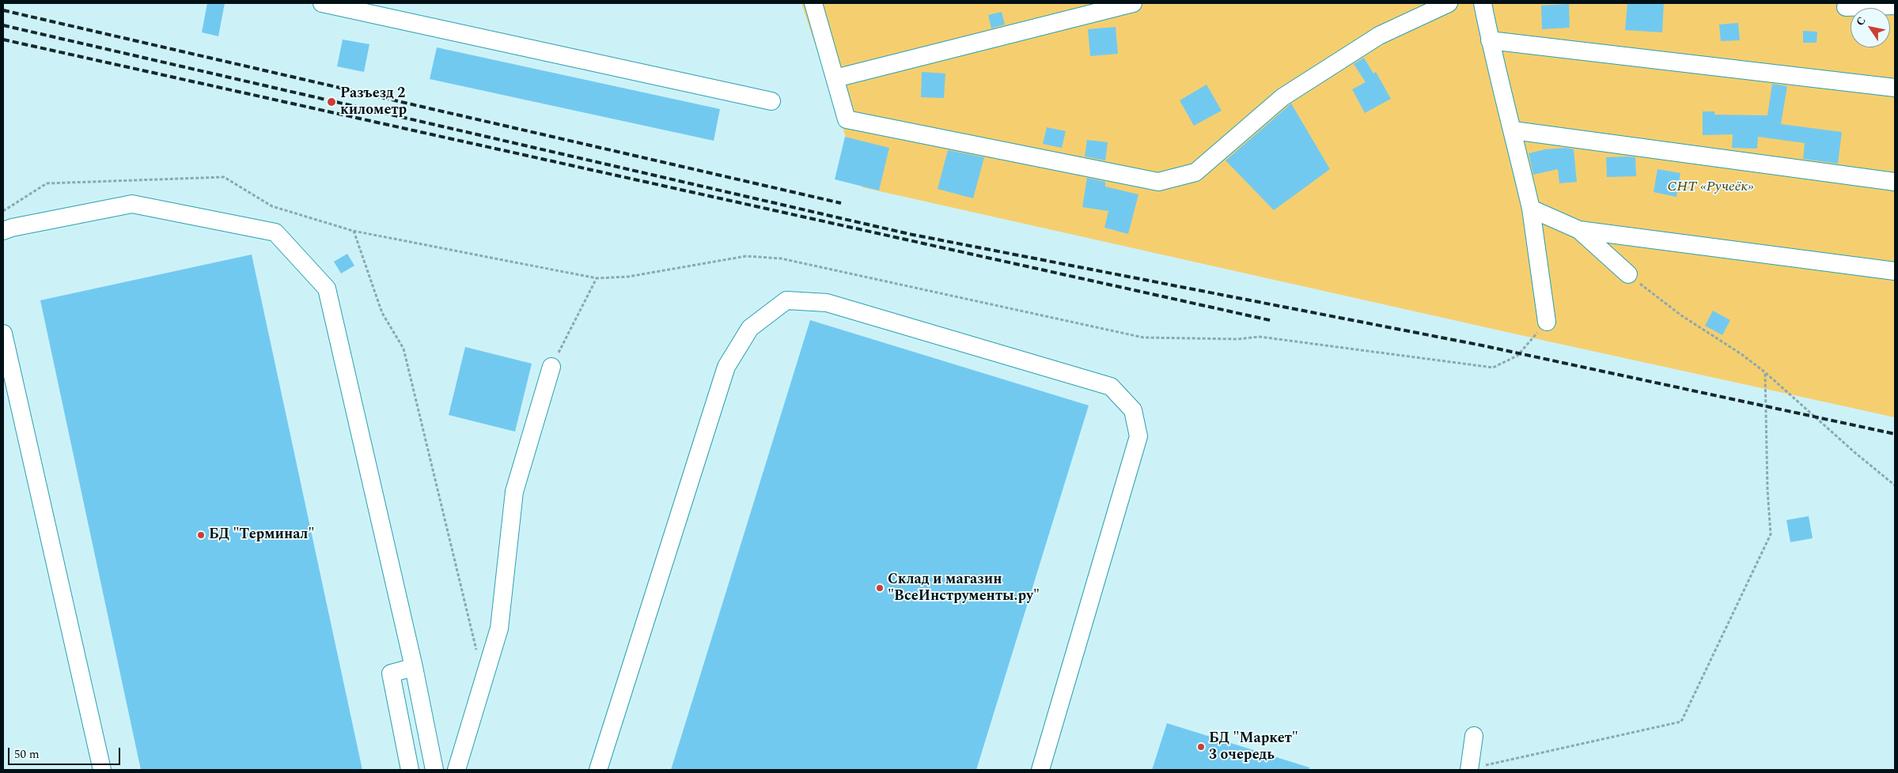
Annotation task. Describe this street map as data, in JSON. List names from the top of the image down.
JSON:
{
  "parks": ["СНТ «Ручеёк»"],
  "places": [
    "Разъезд 2 километр",
    "БД \"Терминал\"",
    "Склад и магазин \"ВсеИнструменты.ру\"",
    "БД \"Маркет\" 3 очередь"
  ],
  "scale_bar": "50 m",
  "north": "top left"
}
